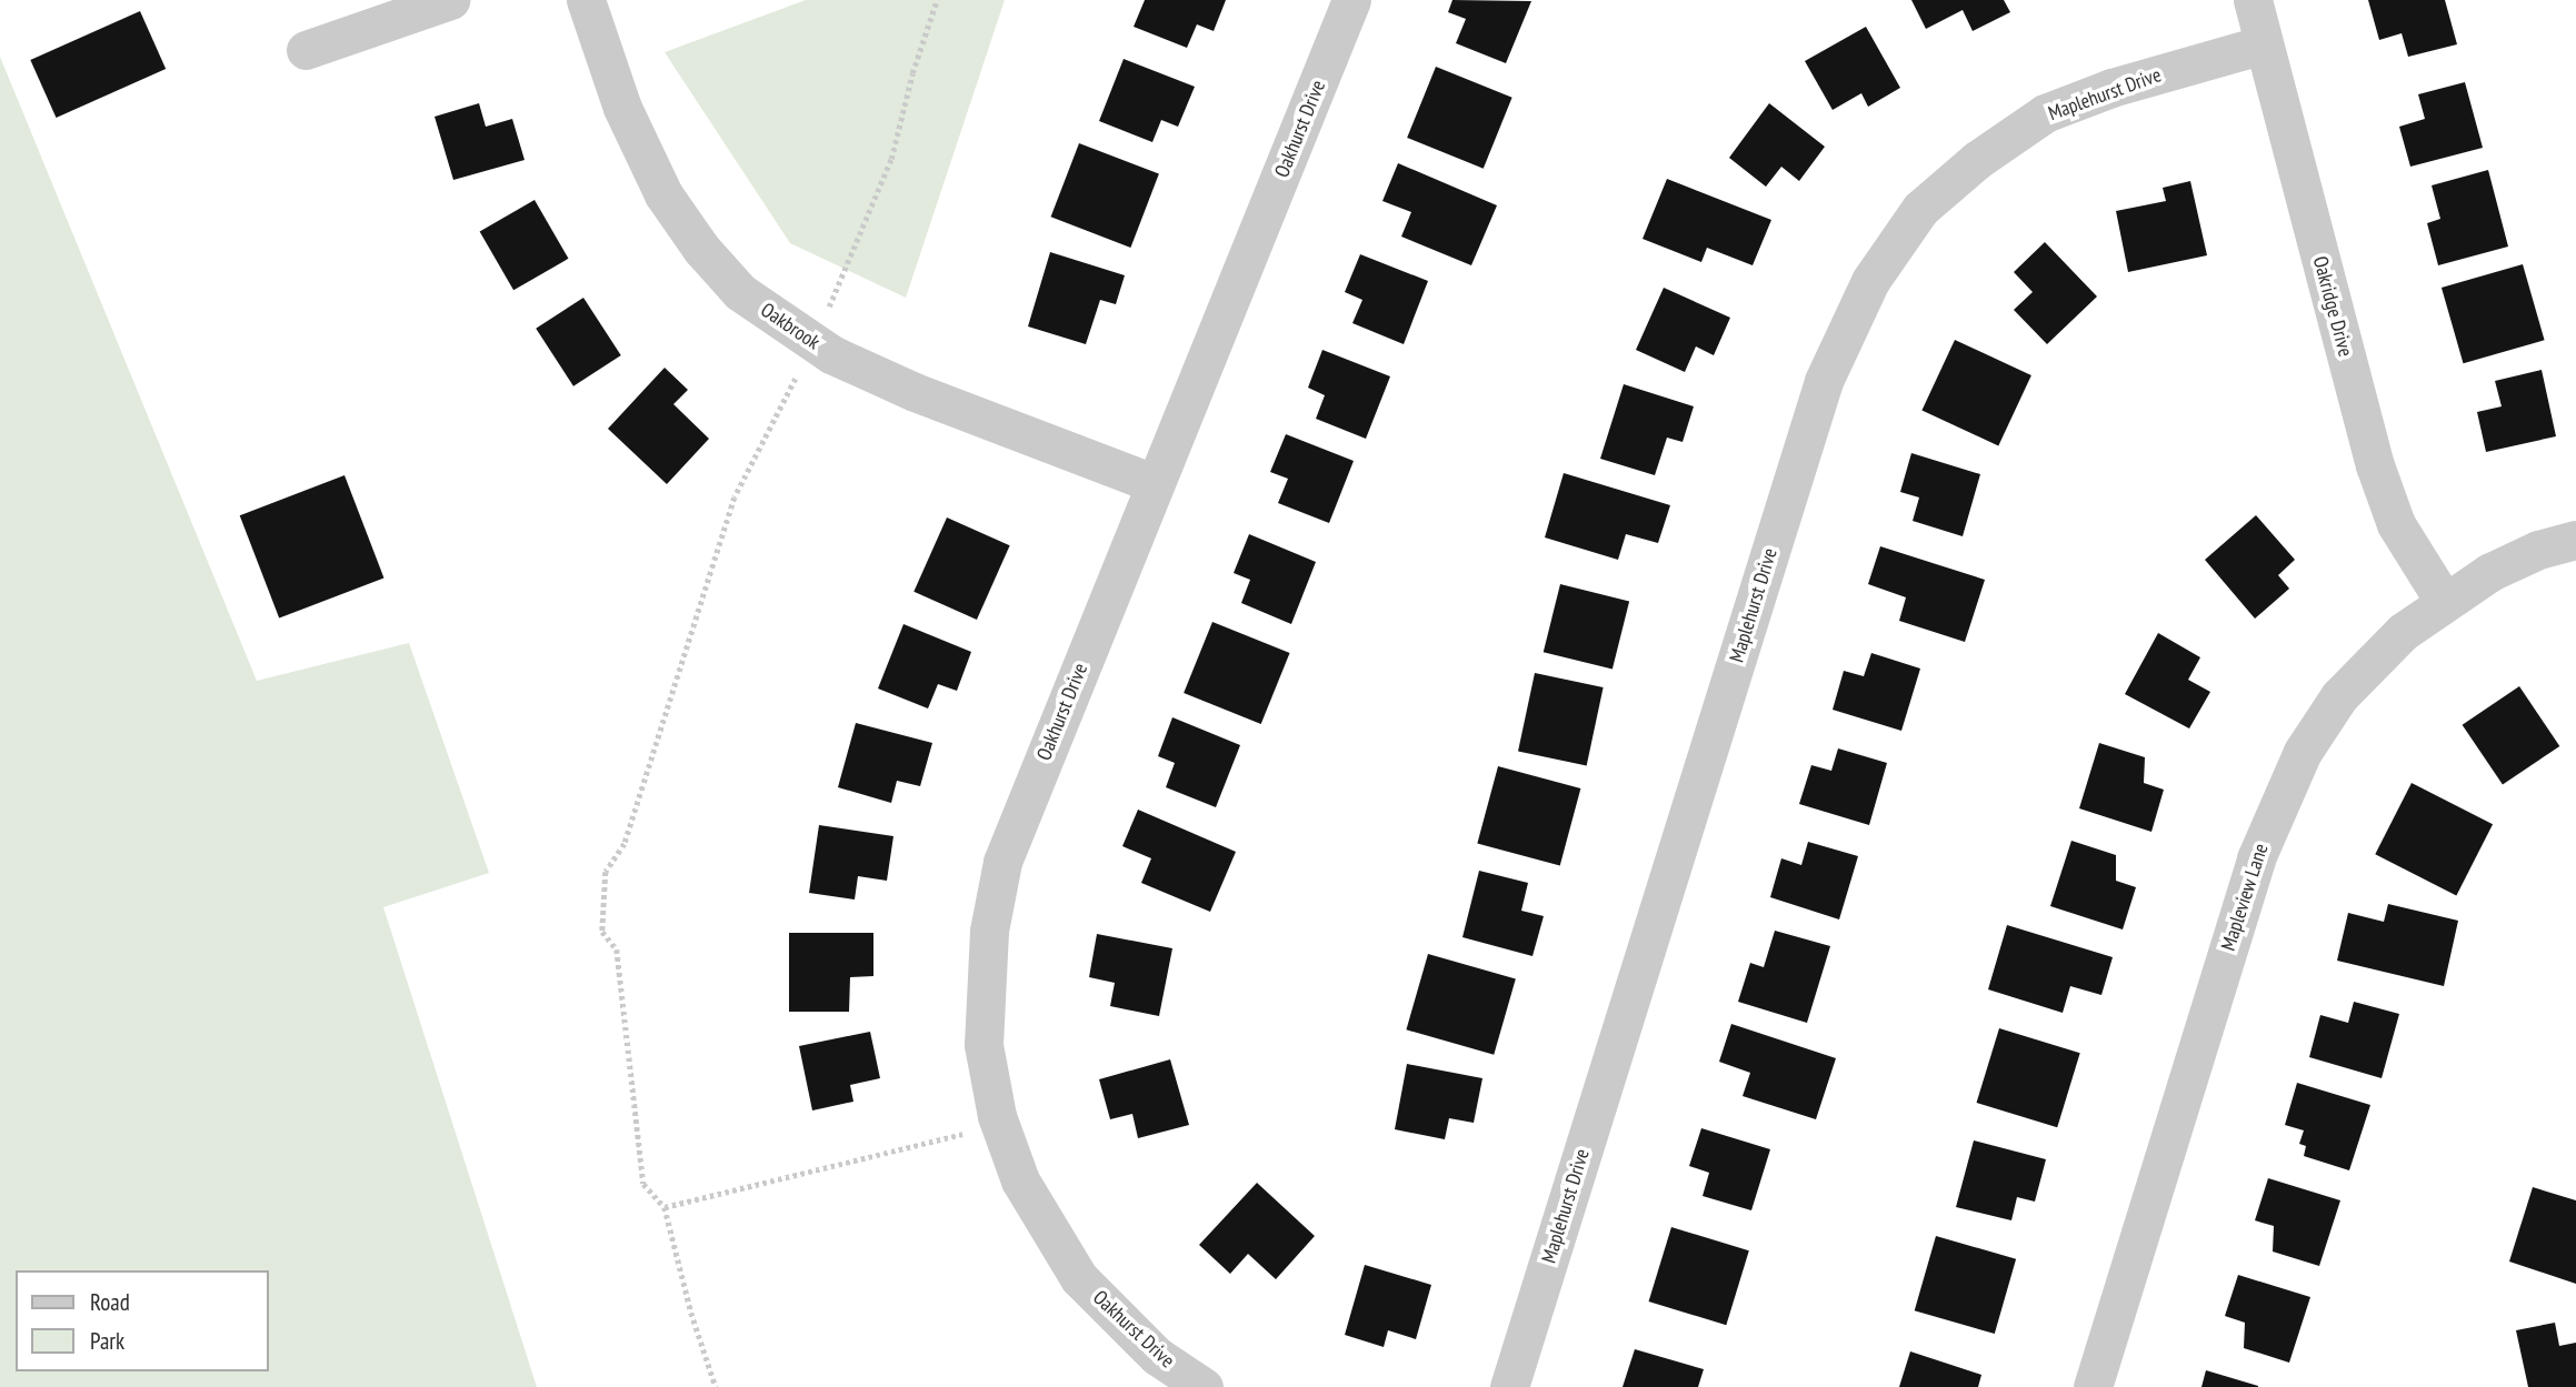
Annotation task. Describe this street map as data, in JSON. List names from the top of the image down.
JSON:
{
  "streets": {
    "street": [
      "Maplehurst Drive",
      "Oakhurst Drive",
      "Oakridge Drive",
      "Oakbrook",
      "Mapleview Lane"
    ]
  },
  "crossings": [
    ["Maplehurst Drive", "Oakridge Drive"],
    ["Oakhurst Drive", "Oakbrook"],
    ["Oakridge Drive", "Mapleview Lane"]
  ],
  "legend": ["Road", "Park"]
}
